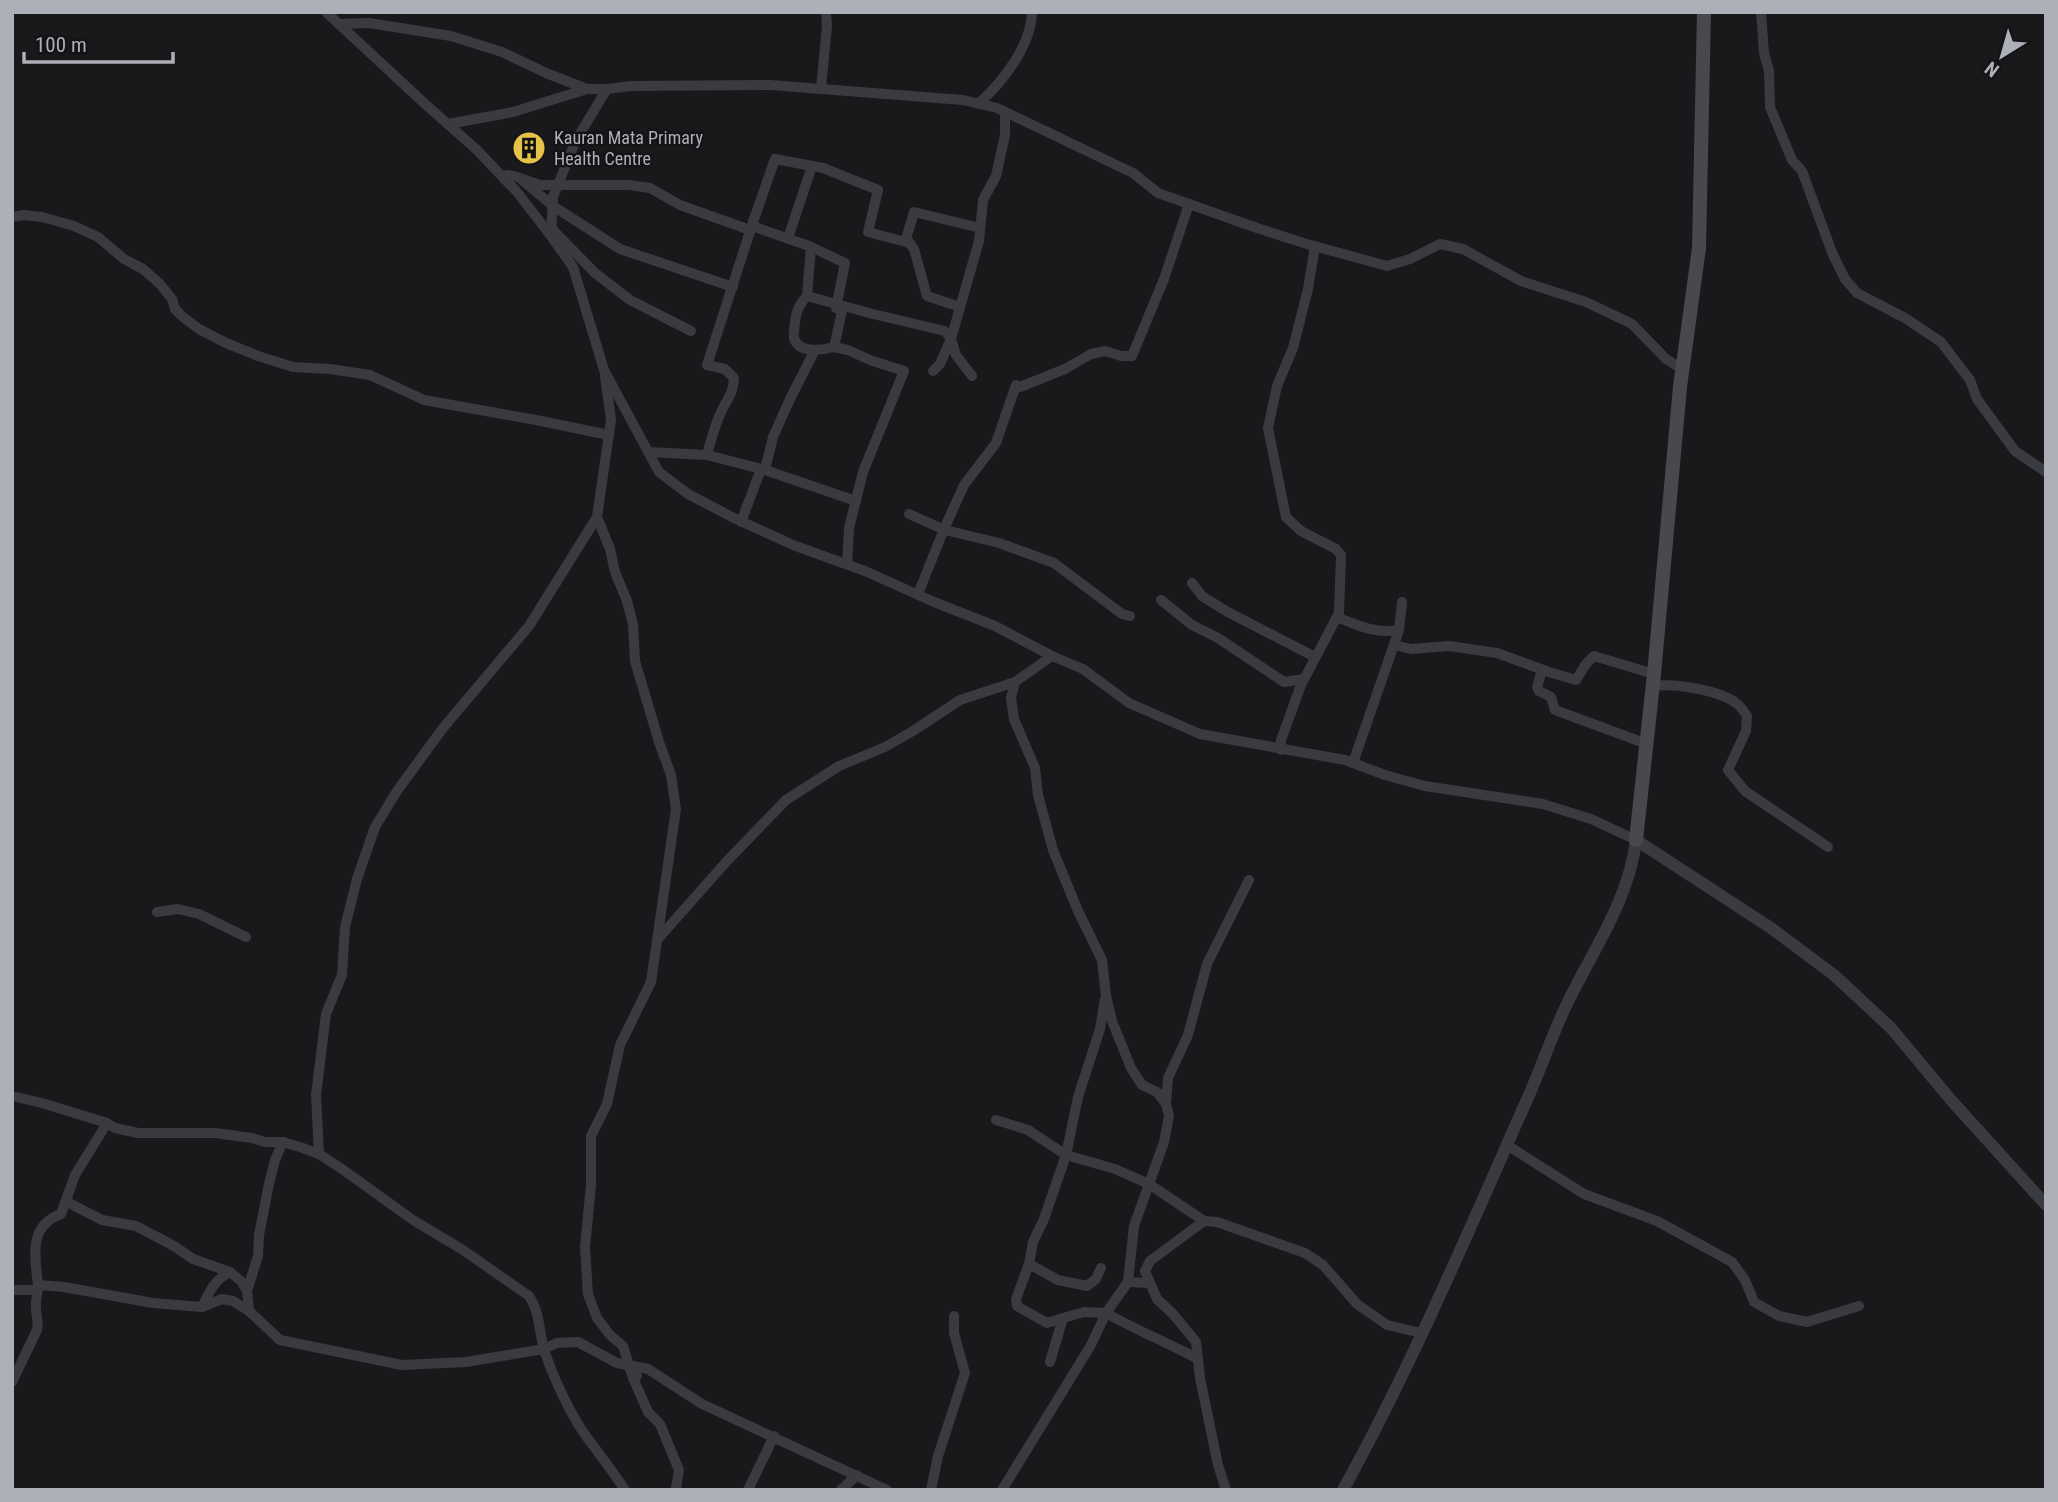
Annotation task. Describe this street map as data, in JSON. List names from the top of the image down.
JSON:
{
  "places": {
    "building": ["Kauran Mata Primary Health Centre"]
  },
  "scale_bar": "100 m",
  "north": "bottom left"
}
